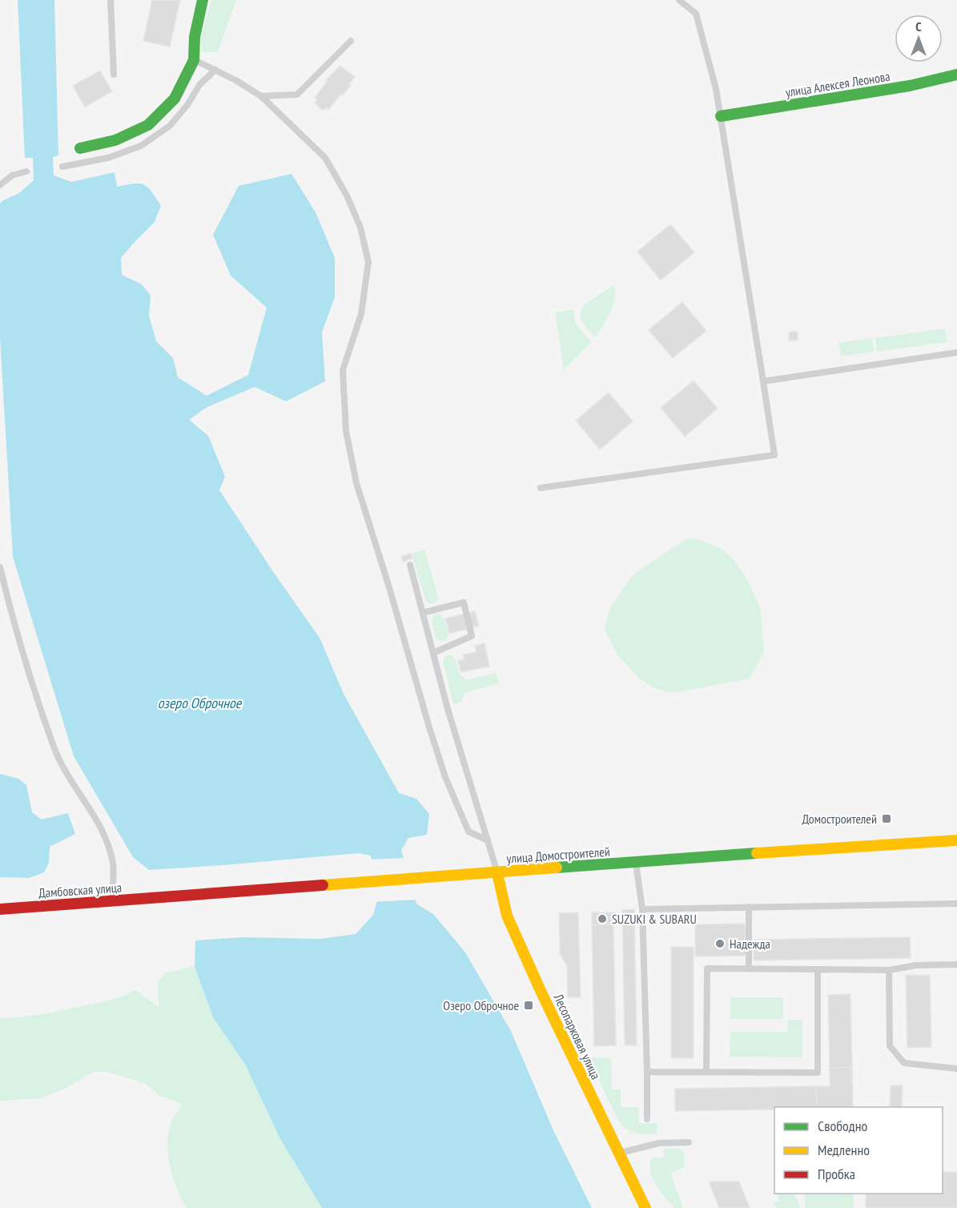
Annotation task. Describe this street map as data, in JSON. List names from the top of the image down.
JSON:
{
  "streets": {
    "main road": [
      "улица Алексея Леонова",
      "улица Домостроителей",
      "Дамбовская улица",
      "Лесопарковая улица"
    ]
  },
  "crossings": [
    ["улица Домостроителей", "Дамбовская улица"],
    ["улица Домостроителей", "Лесопарковая улица"]
  ],
  "water": ["озеро Оброчное"],
  "places": {
    "transit": ["Домостроителей", "Озеро Оброчное"],
    "other": ["SUZUKI & SUBARU", "Надежда"]
  },
  "legend": ["Свободно", "Медленно", "Пробка"],
  "north": "top"
}
